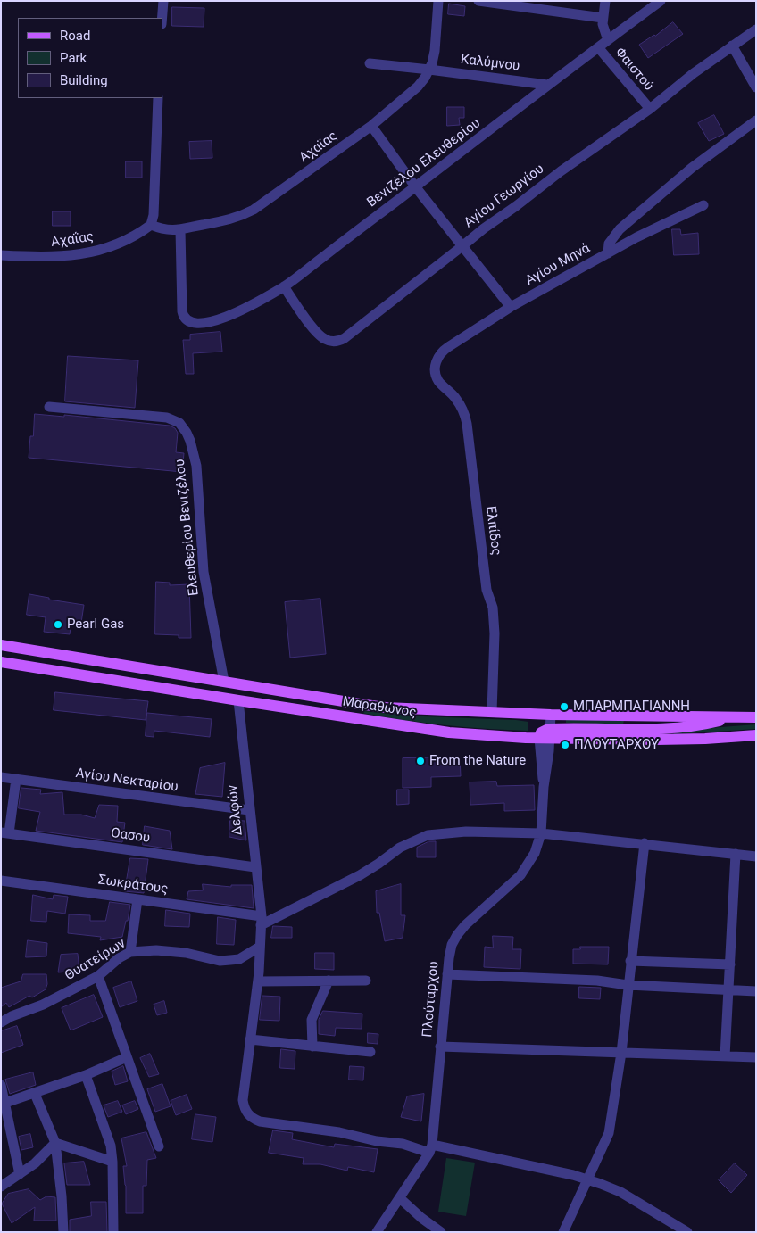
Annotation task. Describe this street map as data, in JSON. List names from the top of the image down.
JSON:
{
  "streets": {
    "main road": ["Μαραθώνος"],
    "street": [
      "Καλύμνου",
      "Φαιστού",
      "Αχαϊας",
      "Βενιζέλου Ελευθερίου",
      "Αγίου Γεωργίου",
      "Αχαΐας",
      "Αγίου Μηνά",
      "Ελευθερίου Βενιζέλου",
      "Ελπίδος",
      "Αγίου Νεκταρίου",
      "Δελφών",
      "Οασου",
      "Σωκράτους",
      "Θυατείρων",
      "Πλούταρχου"
    ]
  },
  "crossings": [
    ["Καλύμνου", "Αχαϊας"],
    ["Καλύμνου", "Βενιζέλου Ελευθερίου"],
    ["Φαιστού", "Βενιζέλου Ελευθερίου"],
    ["Φαιστού", "Αγίου Γεωργίου"],
    ["Αχαϊας", "Βενιζέλου Ελευθερίου"],
    ["Αχαϊας", "Αχαΐας"],
    ["Βενιζέλου Ελευθερίου", "Αγίου Γεωργίου"],
    ["Αγίου Μηνά", "Ελπίδος"],
    ["Ελευθερίου Βενιζέλου", "Μαραθώνος"],
    ["Ελπίδος", "Μαραθώνος"],
    ["Μαραθώνος", "Δελφών"],
    ["Μαραθώνος", "Πλούταρχου"],
    ["Αγίου Νεκταρίου", "Δελφών"],
    ["Δελφών", "Οασου"],
    ["Δελφών", "Σωκράτους"],
    ["Δελφών", "Θυατείρων"],
    ["Δελφών", "Πλούταρχου"]
  ],
  "places": [
    "Pearl Gas",
    "ΜΠΑΡΜΠΑΓΙΑΝΝΗ",
    "ΠΛΟΥΤΑΡΧΟΥ",
    "From the Nature"
  ],
  "legend": ["Road", "Park", "Building"]
}
